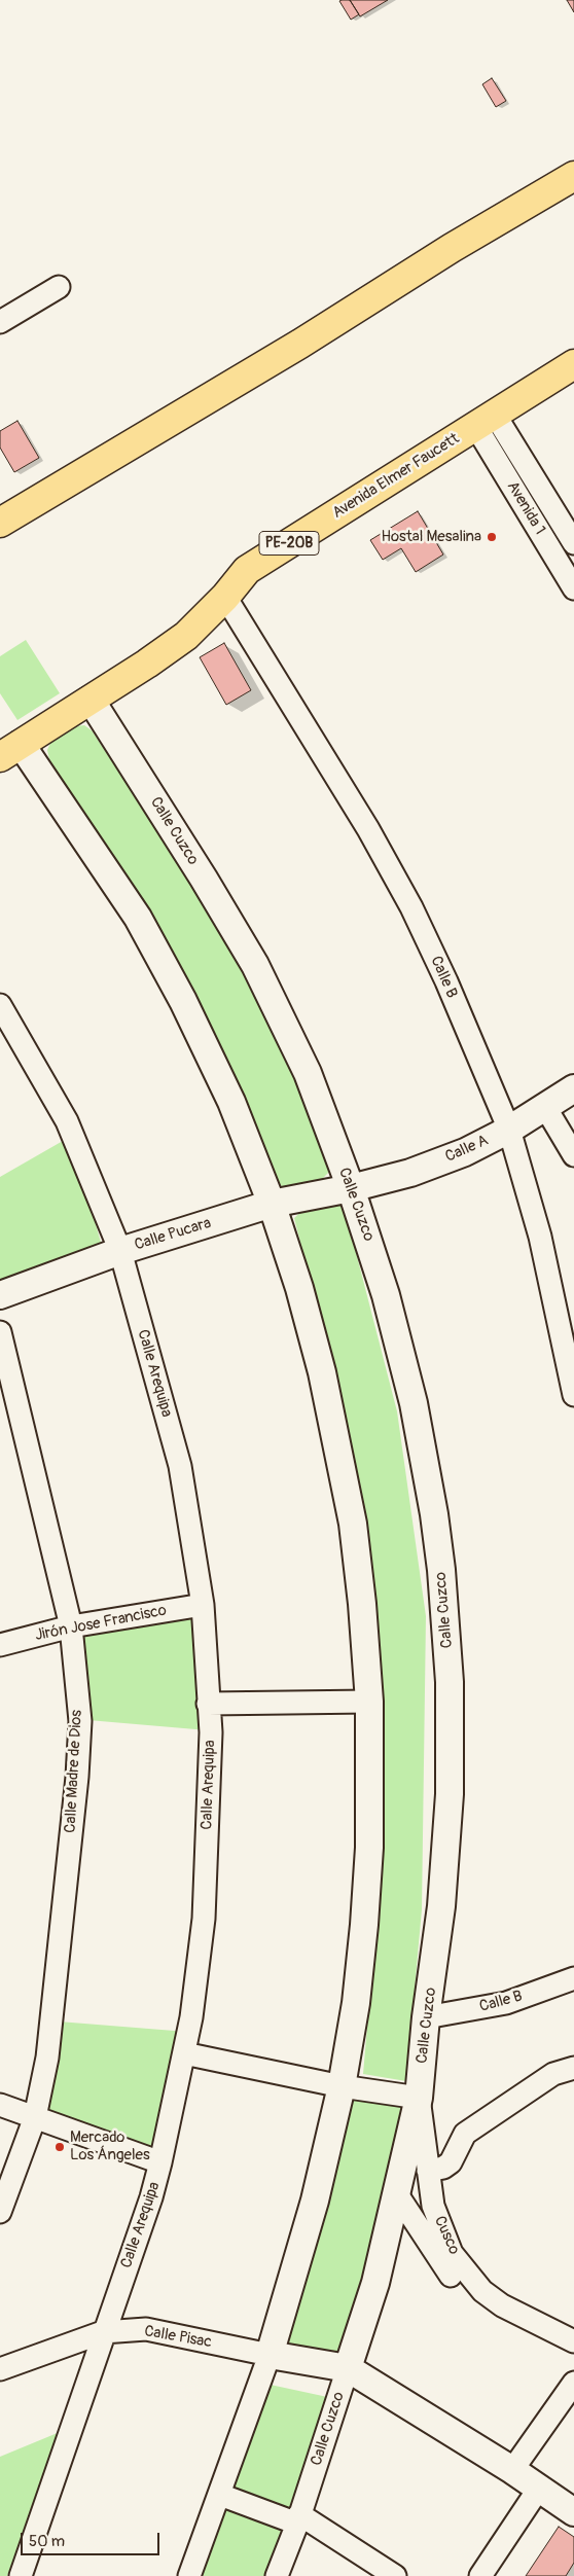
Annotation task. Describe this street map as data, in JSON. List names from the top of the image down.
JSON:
{
  "streets": {
    "highway": ["Avenida Elmer Faucett", "PE-20B"],
    "street": [
      "Avenida 1",
      "Calle Cuzco",
      "Calle B",
      "Calle A",
      "Calle Pucara",
      "Calle Arequipa",
      "Jirón Jose Francisco",
      "Calle Madre de Dios",
      "Cusco",
      "Calle Pisac"
    ]
  },
  "crossings": [
    ["Avenida Elmer Faucett", "Avenida 1"],
    ["Avenida Elmer Faucett", "Calle Cuzco"],
    ["Avenida Elmer Faucett", "Calle B"],
    ["Calle Cuzco", "Calle B"],
    ["Calle Cuzco", "Calle A"],
    ["Calle Cuzco", "Calle Pucara"],
    ["Calle Cuzco", "Cusco"],
    ["Calle B", "Calle A"],
    ["Calle A", "Calle Pucara"],
    ["Calle Pucara", "Calle Arequipa"],
    ["Calle Arequipa", "Jirón Jose Francisco"],
    ["Calle Arequipa", "Calle Pisac"],
    ["Jirón Jose Francisco", "Calle Madre de Dios"]
  ],
  "places": ["Hostal Mesalina", "Mercado Los Ángeles"],
  "scale_bar": "50 m"
}
